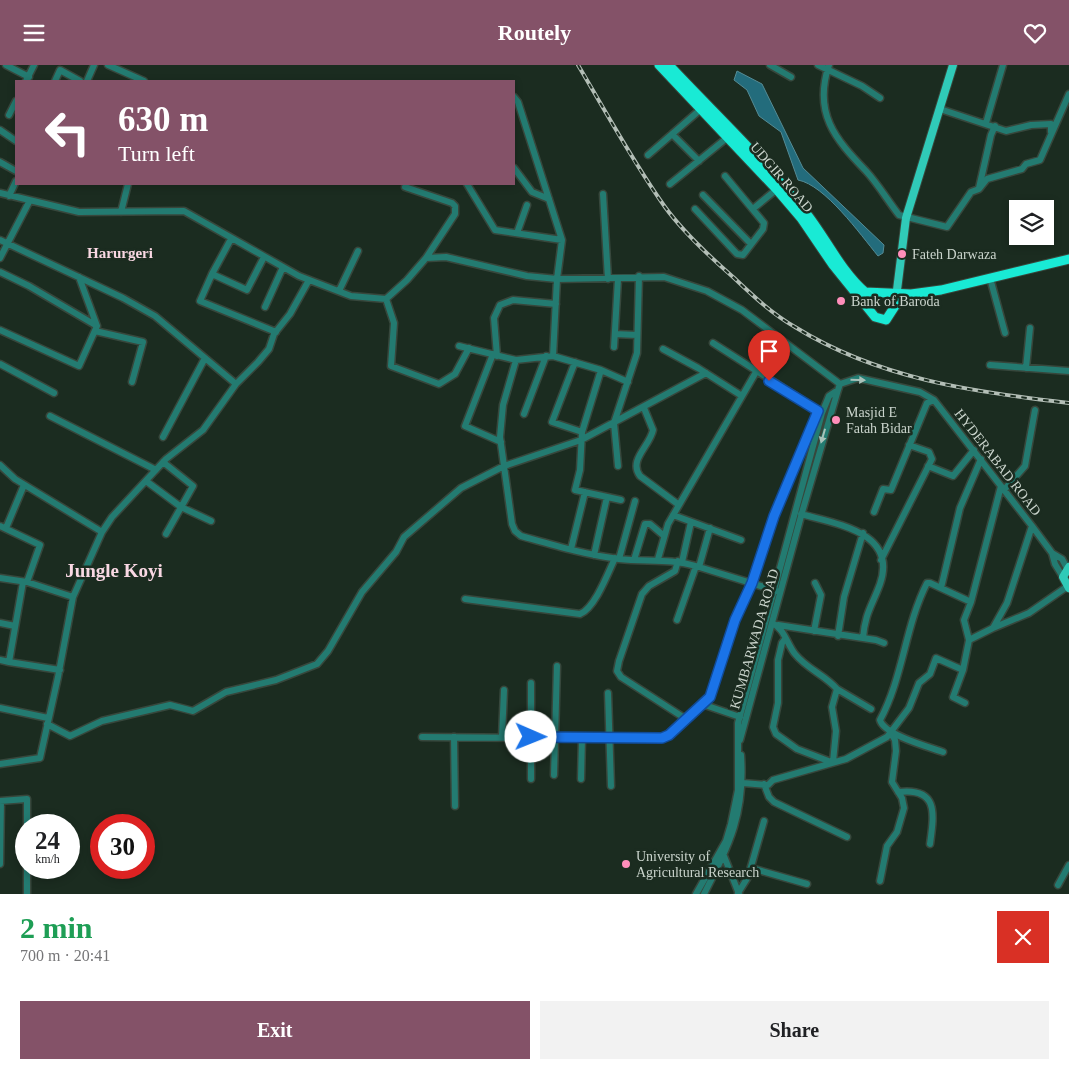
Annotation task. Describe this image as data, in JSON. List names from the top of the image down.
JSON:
{
  "streets": {
    "highway": ["UDGIR ROAD"],
    "main road": ["HYDERABAD ROAD"],
    "street": ["KUMBARWADA ROAD"]
  },
  "crossings": [
    ["HYDERABAD ROAD", "KUMBARWADA ROAD"]
  ],
  "districts": ["Harurgeri", "Jungle Koyi"],
  "places": [
    "Fateh Darwaza",
    "Bank of Baroda",
    "Masjid E Fatah Bidar",
    "University of Agricultural Research"
  ],
  "page": {
    "header": "Routely",
    "turn": ["630 m", "Turn left"],
    "speed": "24 km/h",
    "limit": "30",
    "heading": ["2 min", "700 m · 20:41"],
    "buttons": ["Exit", "Share"]
  }
}
